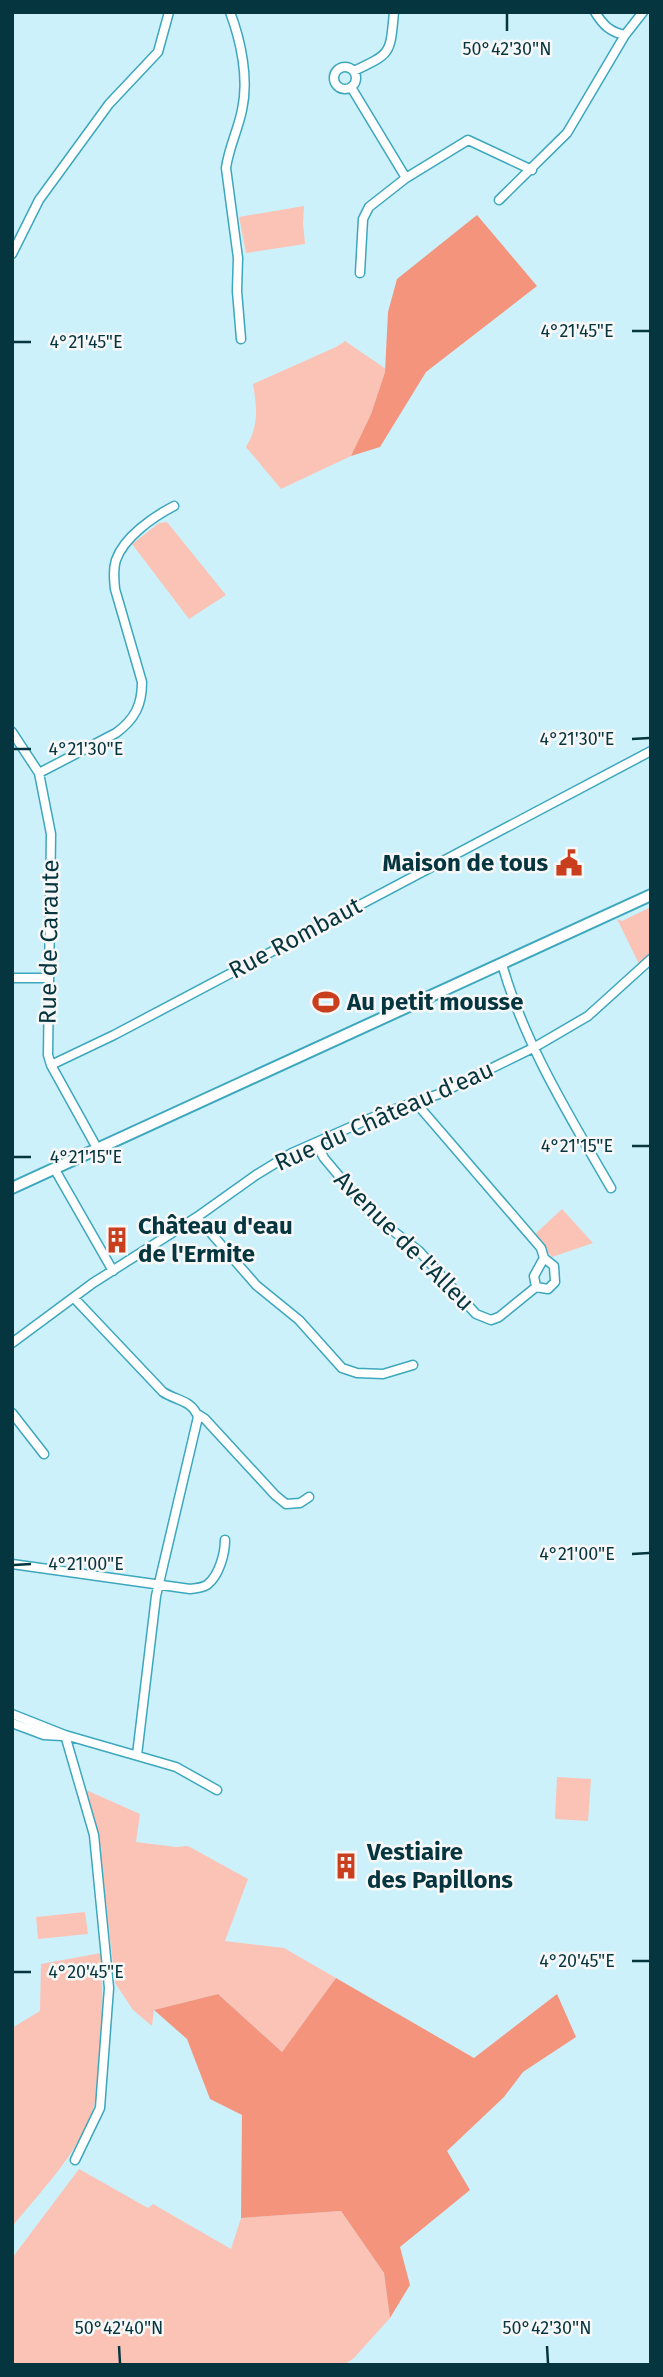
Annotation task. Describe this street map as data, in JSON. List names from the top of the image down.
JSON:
{
  "streets": {
    "street": [
      "Rue Rombaut",
      "Rue de Caraute",
      "Rue du Château d'eau",
      "Avenue de l'Alleu"
    ]
  },
  "crossings": [
    ["Rue Rombaut", "Rue de Caraute"],
    ["Rue du Château d'eau", "Avenue de l'Alleu"]
  ],
  "places": {
    "public building": ["Maison de tous"],
    "sports": ["Au petit mousse"],
    "building": ["Château d'eau de l'Ermite", "Vestiaire des Papillons"]
  },
  "coordinates": [
    "50°42'30\"N",
    "4°21'45\"E",
    "4°21'30\"E",
    "4°21'15\"E",
    "4°21'00\"E",
    "4°20'45\"E",
    "50°42'40\"N"
  ]
}
